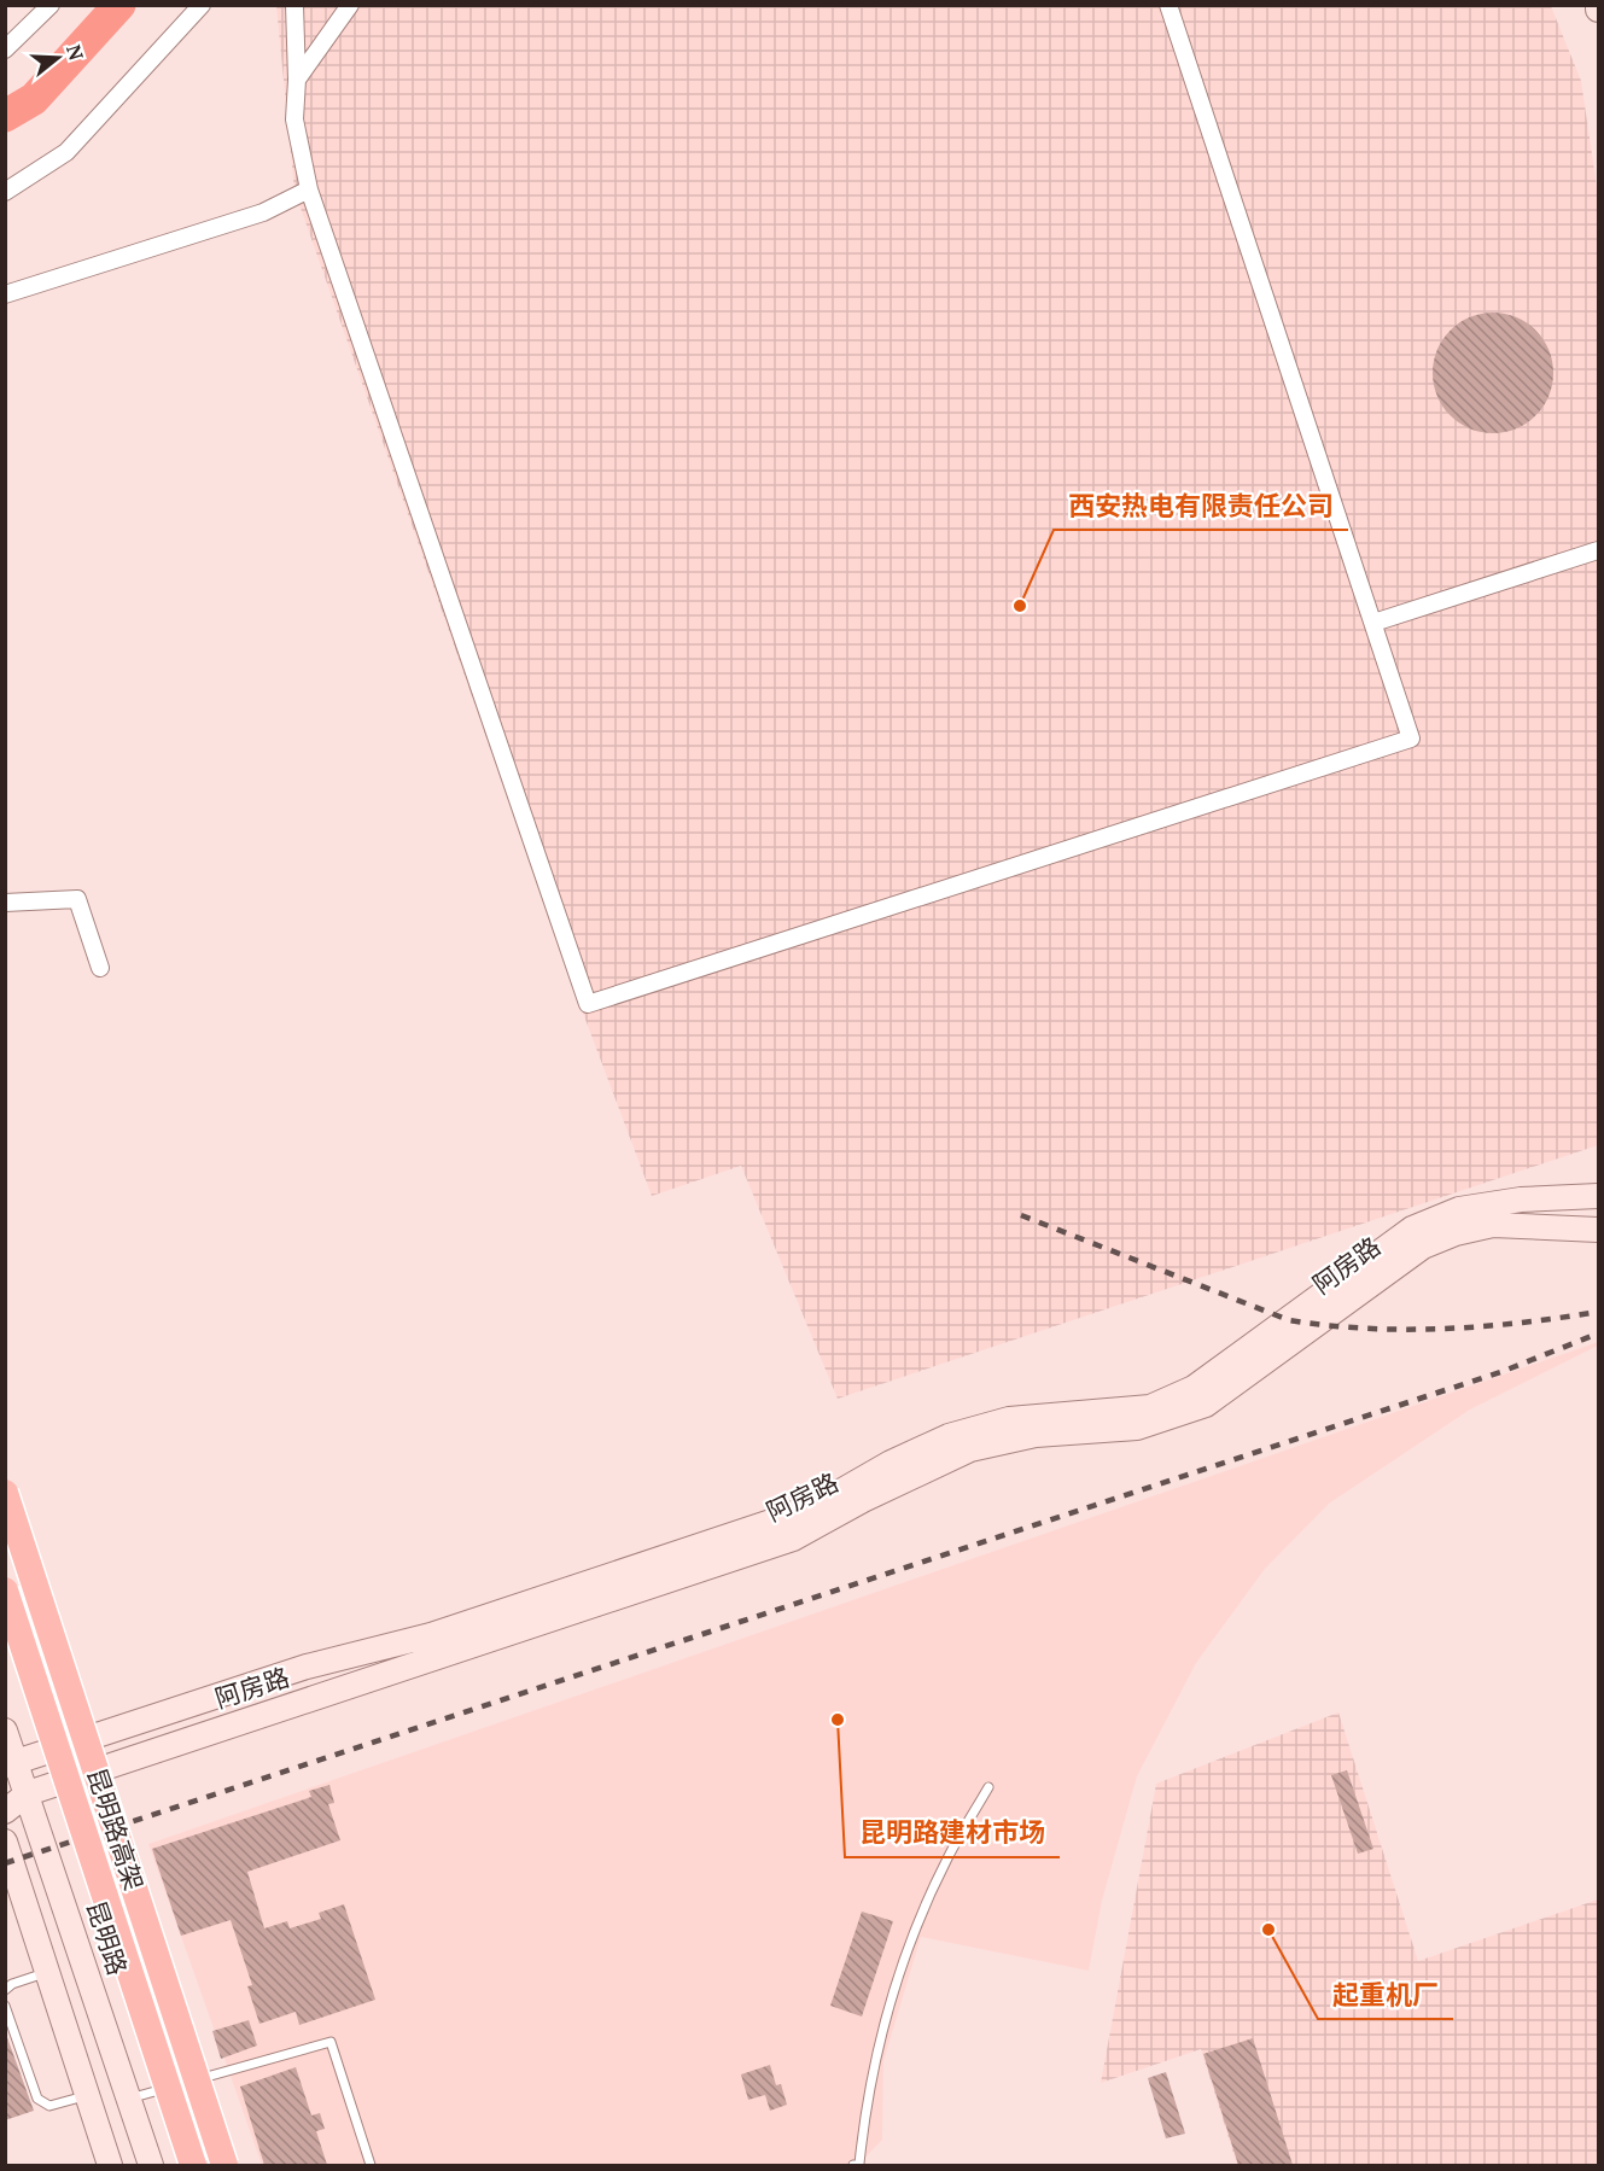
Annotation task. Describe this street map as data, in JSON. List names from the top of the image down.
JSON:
{
  "streets": {
    "highway": ["昆明路高架"],
    "main road": ["阿房路", "昆明路"]
  },
  "crossings": [
    ["阿房路", "昆明路"]
  ],
  "places": ["西安热电有限责任公司", "昆明路建材市场", "起重机厂"],
  "north": "right"
}
